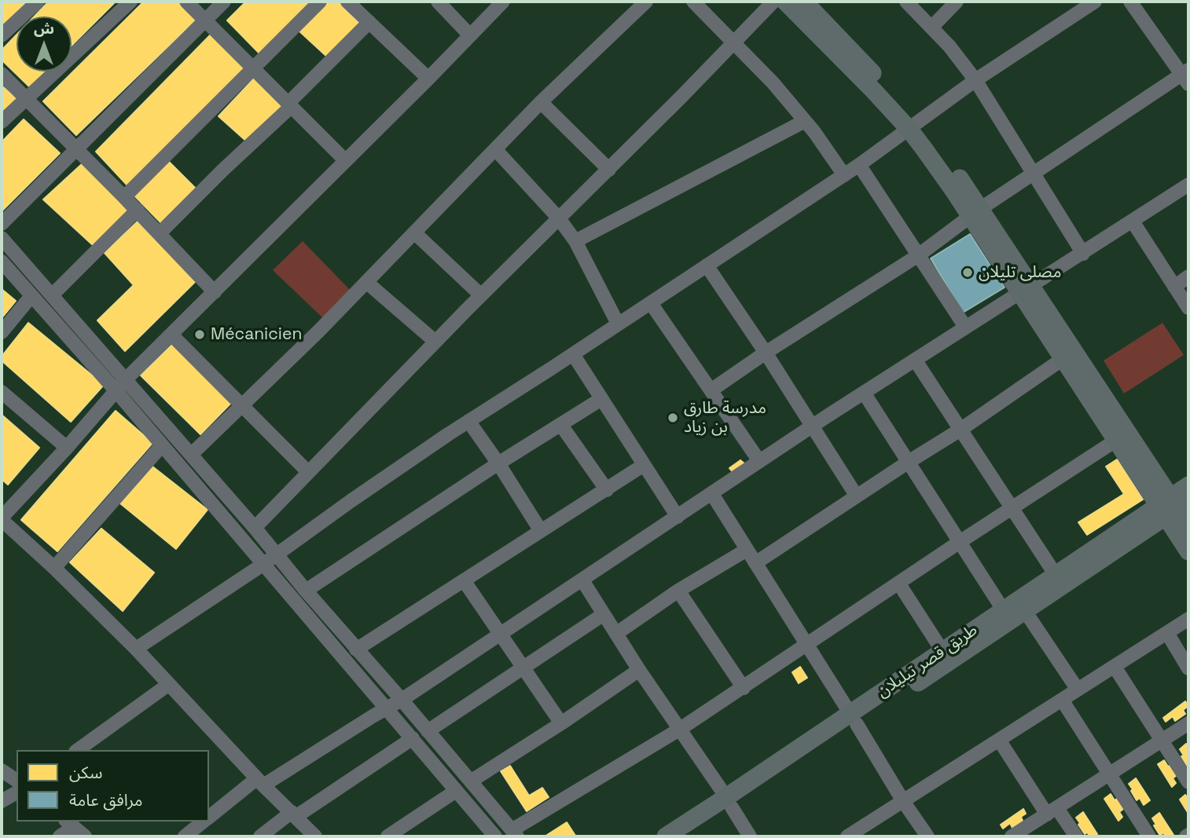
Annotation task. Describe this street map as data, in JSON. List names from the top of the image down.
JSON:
{
  "streets": {
    "main road": ["طريق قصر تيليلان"]
  },
  "places": ["مصلى تليلان", "Mécanicien", "مدرسة طارق بن زياد"],
  "legend": ["سكن", "مرافق عامة"],
  "north": "top"
}
